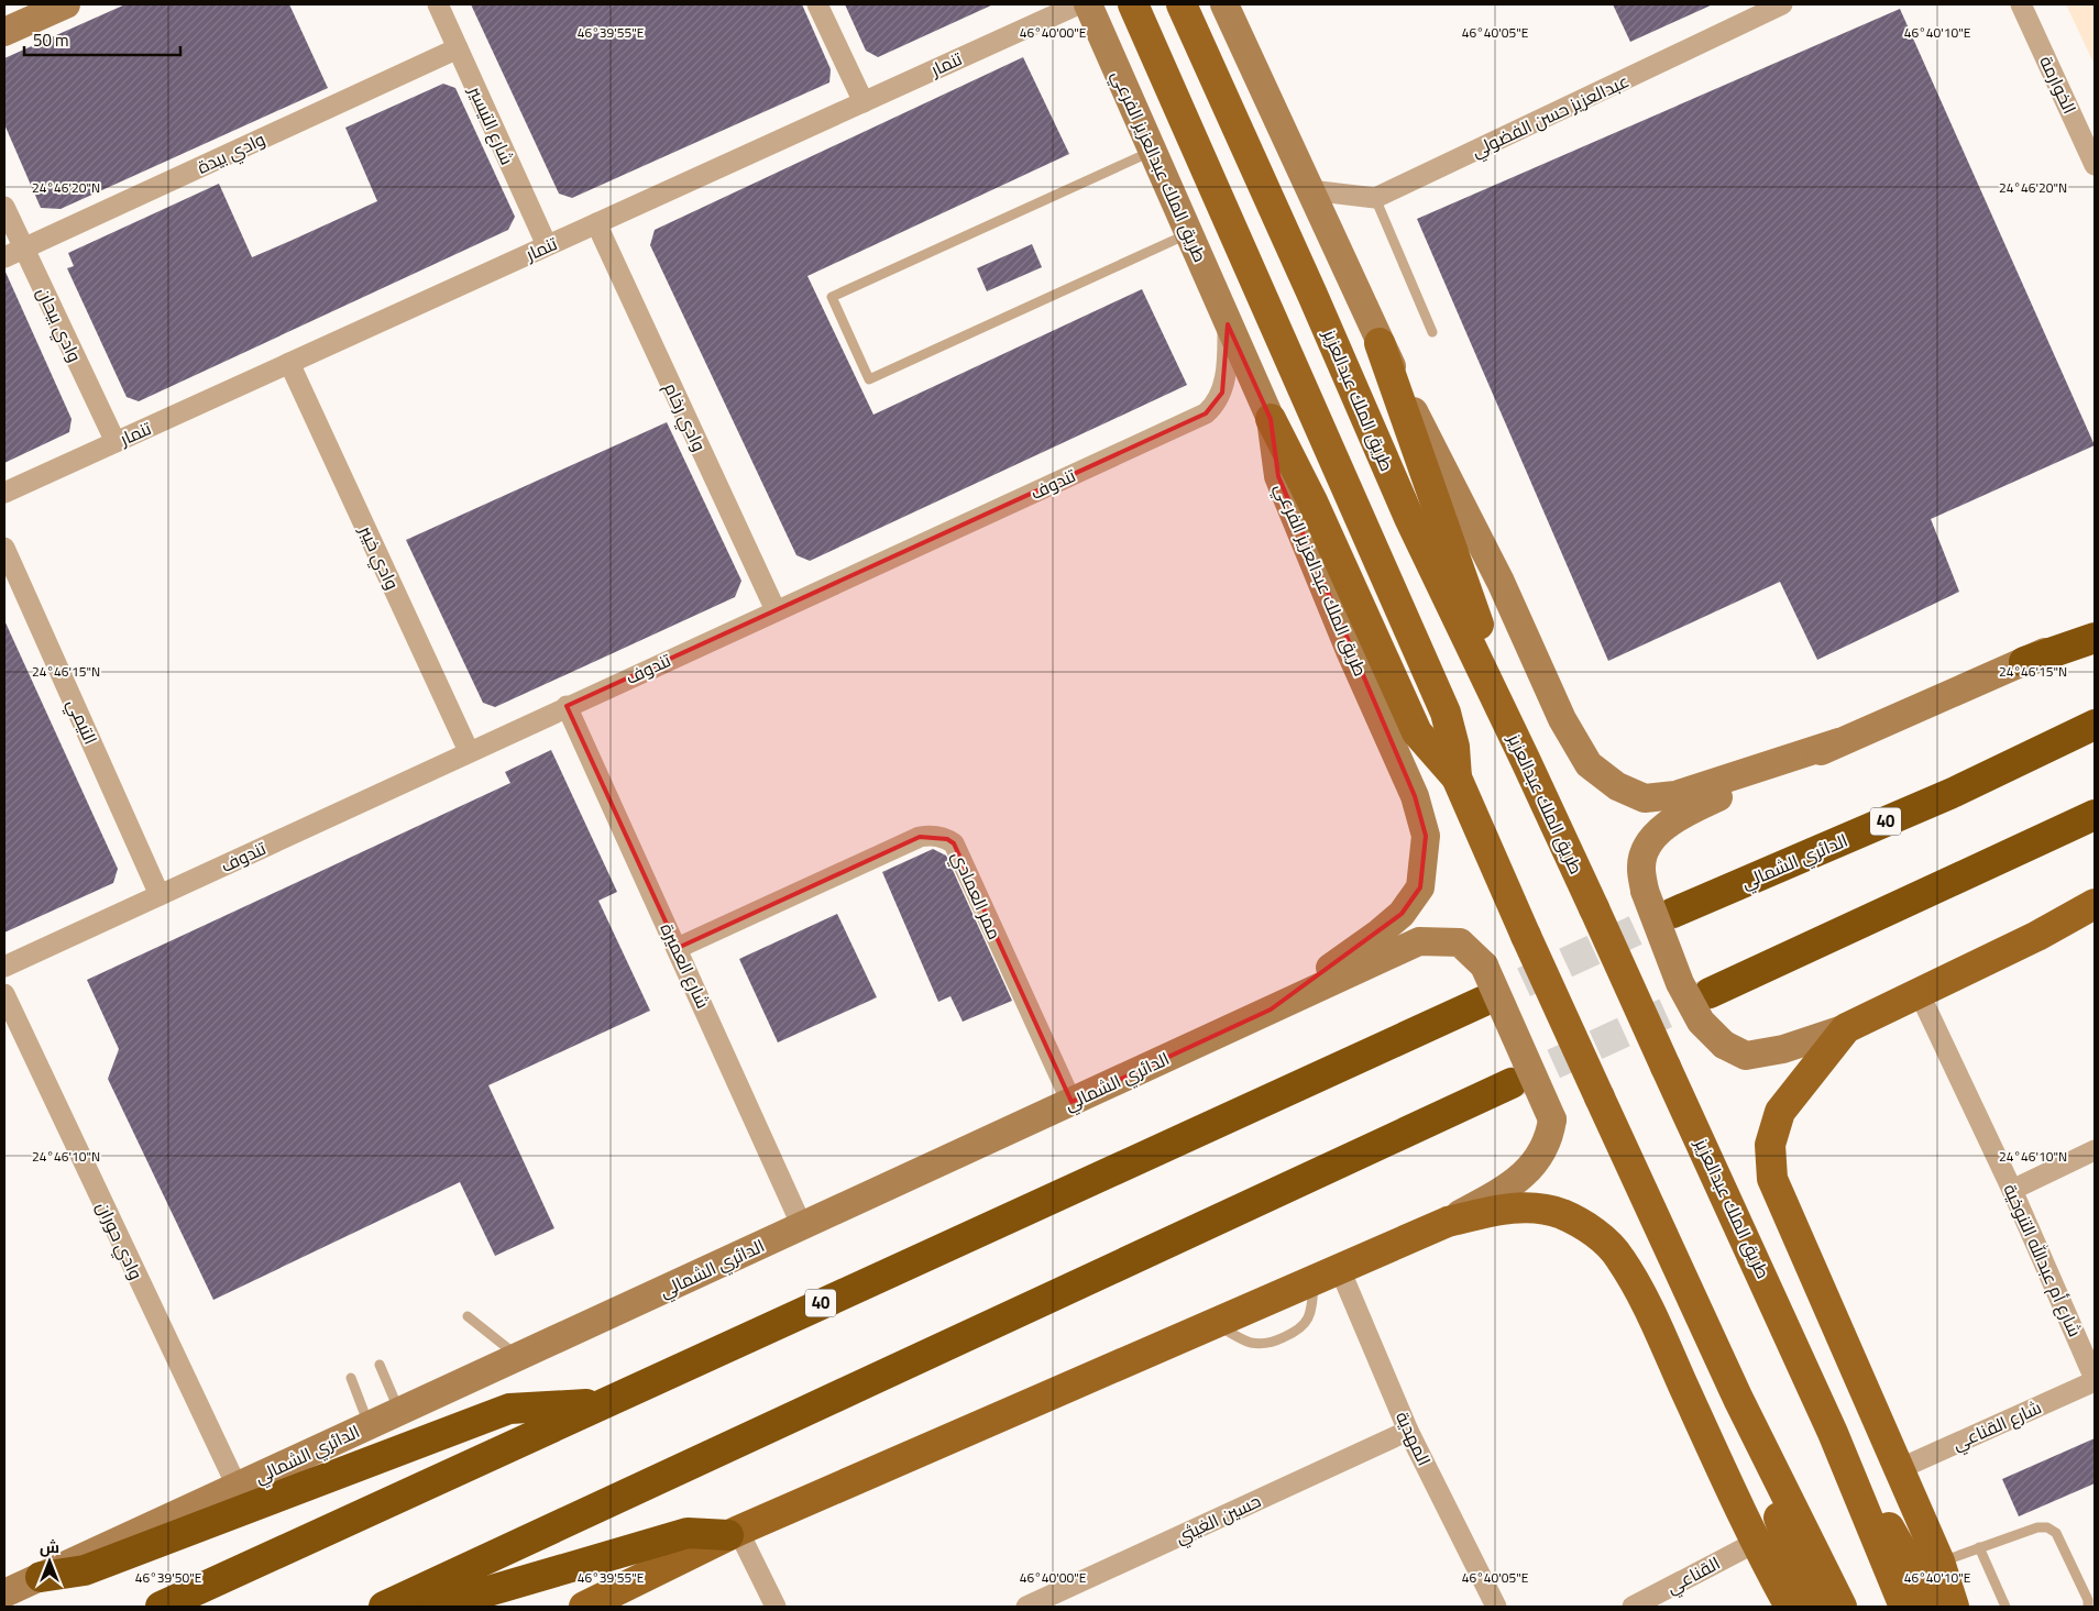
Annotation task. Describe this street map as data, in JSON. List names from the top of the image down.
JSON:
{
  "streets": {
    "highway": ["40", "الدائري الشمالي"],
    "main road": ["طريق الملك عبدالعزيز"],
    "street": [
      "تنمار",
      "الخوارمة",
      "عبدالعزيز حسن الفضولي",
      "شارع التيسير",
      "وادي بيدة",
      "طريق الملك عبدالعزيز الفرعي",
      "وادي بيحان",
      "وادي رخام",
      "تندوف",
      "وادي خيبر",
      "التيمي",
      "ممر العمادي",
      "شارع العميرة",
      "وادي حوران",
      "شارع أم عبدالله التنوخية",
      "شارع القناعي",
      "المهدية",
      "حسين الغيثي",
      "القناعي"
    ]
  },
  "crossings": [
    ["تنمار", "شارع التيسير"],
    ["تنمار", "وادي بيحان"],
    ["تنمار", "وادي رخام"],
    ["تنمار", "وادي خيبر"],
    ["شارع التيسير", "وادي بيدة"],
    ["وادي بيدة", "وادي بيحان"],
    ["طريق الملك عبدالعزيز الفرعي", "تندوف"],
    ["طريق الملك عبدالعزيز الفرعي", "الدائري الشمالي"],
    ["وادي رخام", "تندوف"],
    ["تندوف", "وادي خيبر"],
    ["تندوف", "التيمي"],
    ["تندوف", "شارع العميرة"],
    ["الدائري الشمالي", "ممر العمادي"],
    ["الدائري الشمالي", "شارع العميرة"],
    ["الدائري الشمالي", "وادي حوران"],
    ["ممر العمادي", "شارع العميرة"],
    ["شارع أم عبدالله التنوخية", "شارع القناعي"],
    ["المهدية", "حسين الغيثي"]
  ],
  "scale_bar": "50 m",
  "north": "top",
  "coordinates": [
    "46°39'55\"E",
    "46°40'00\"E",
    "46°40'05\"E",
    "46°40'10\"E",
    "24°46'20\"N",
    "24°46'15\"N",
    "24°46'10\"N",
    "46°39'50\"E"
  ]
}
